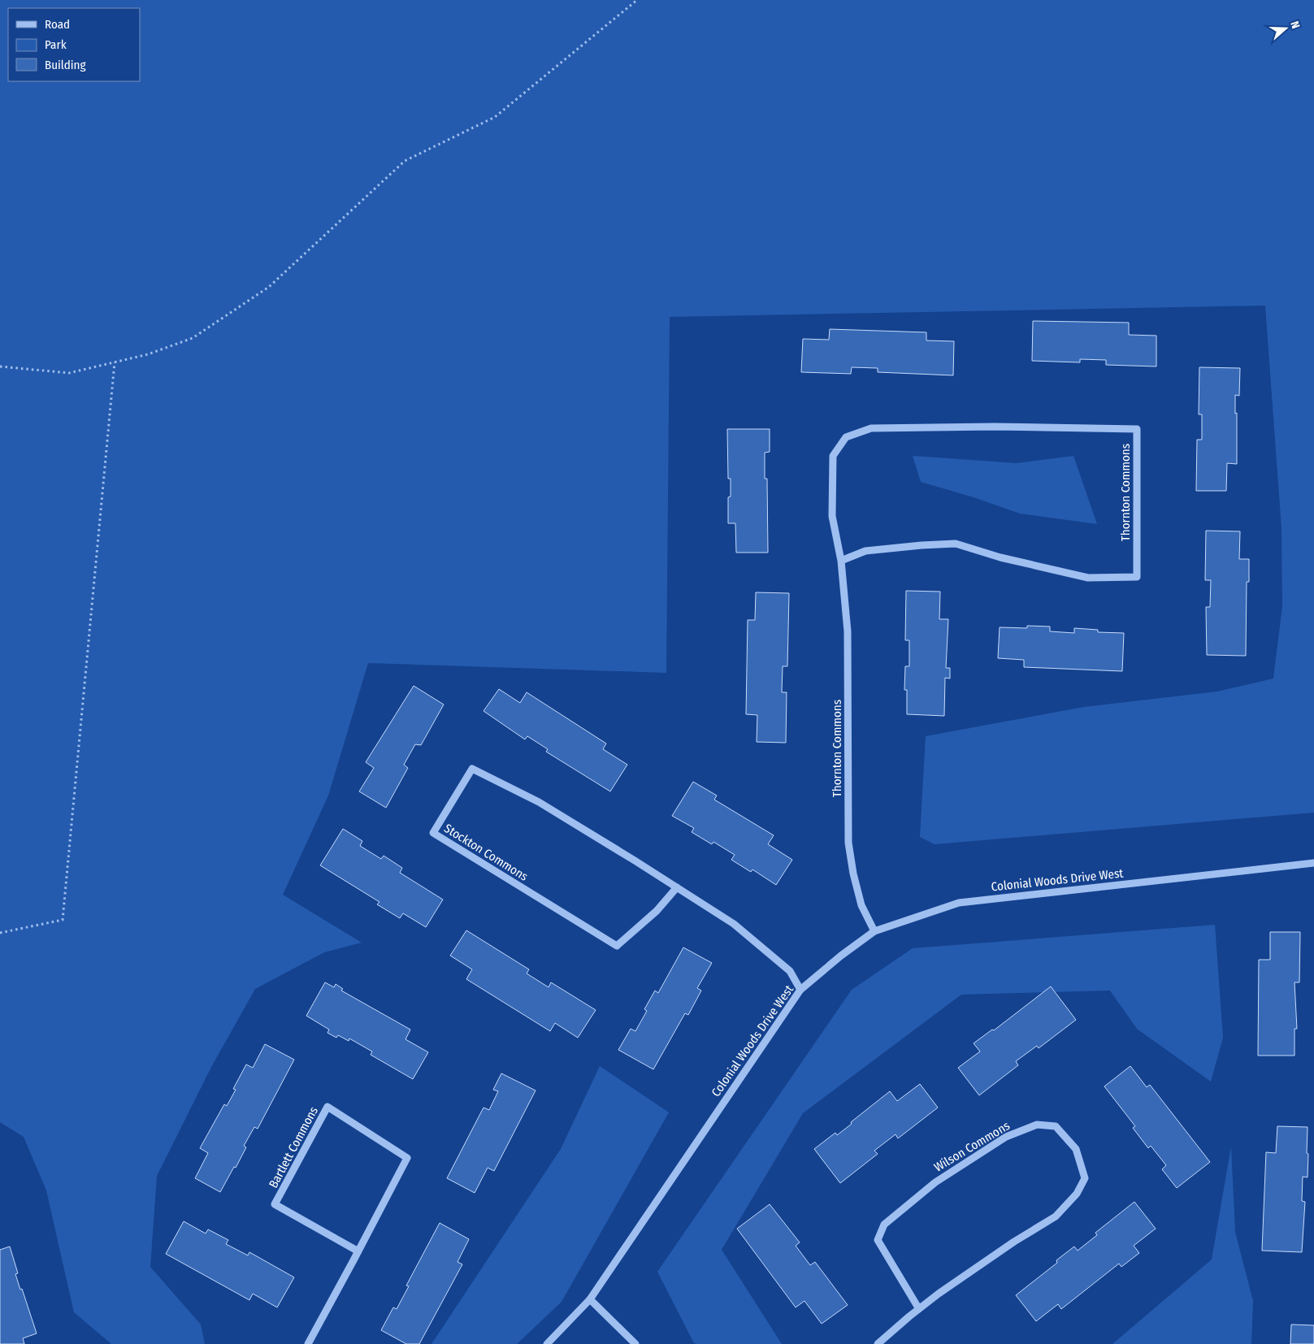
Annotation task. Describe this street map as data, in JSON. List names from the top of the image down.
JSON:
{
  "streets": {
    "street": [
      "Thornton Commons",
      "Stockton Commons",
      "Colonial Woods Drive West",
      "Wilson Commons",
      "Bartlett Commons"
    ]
  },
  "crossings": [
    ["Thornton Commons", "Colonial Woods Drive West"],
    ["Stockton Commons", "Colonial Woods Drive West"]
  ],
  "legend": ["Road", "Park", "Building"],
  "north": "right"
}
